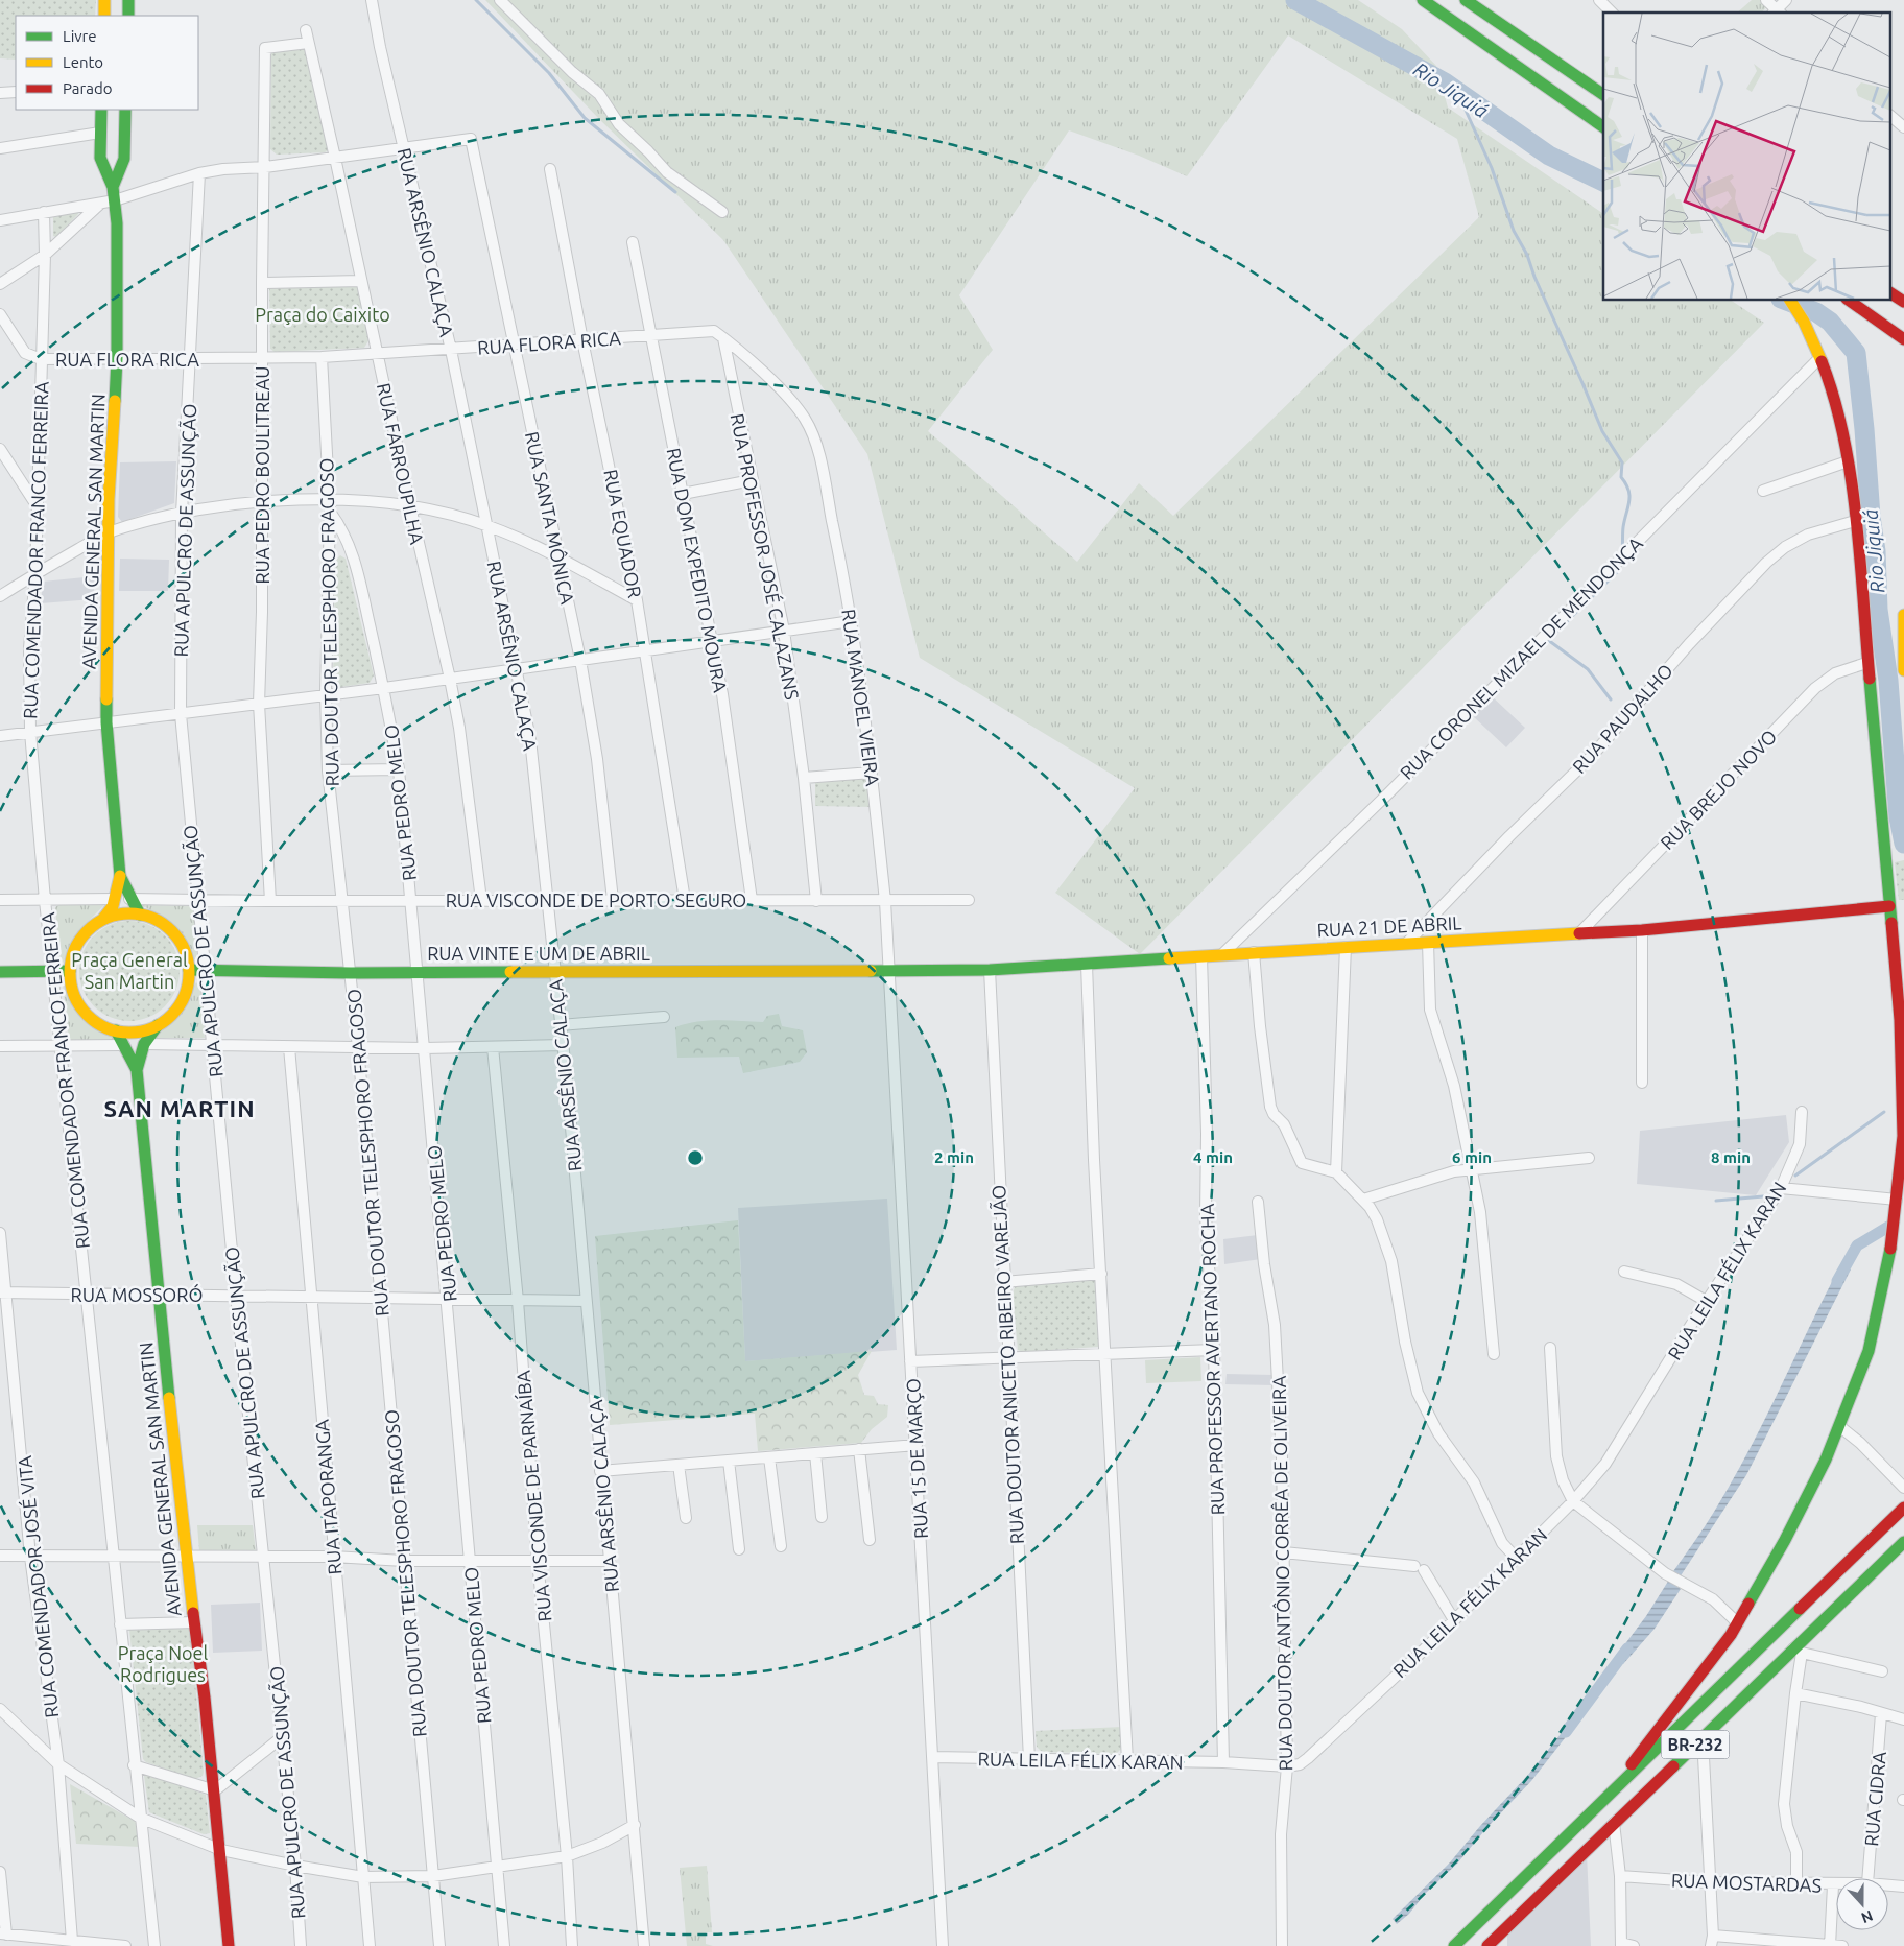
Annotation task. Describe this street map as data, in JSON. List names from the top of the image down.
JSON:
{
  "streets": {
    "main road": [
      "AVENIDA GENERAL SAN MARTIN",
      "RUA 21 DE ABRIL",
      "RUA VINTE E UM DE ABRIL",
      "BR-232"
    ],
    "street": [
      "RUA ARSÊNIO CALAÇA",
      "RUA FLORA RICA",
      "RUA FARROUPILHA",
      "RUA PEDRO BOULITREAU",
      "RUA SANTA MÔNICA",
      "RUA APULCRO DE ASSUNÇÃO",
      "RUA EQUADOR",
      "RUA COMENDADOR FRANCO FERREIRA",
      "RUA PROFESSOR JOSÉ CALAZANS",
      "RUA DOM EXPEDITO MOURA",
      "RUA DOUTOR TELESPHORO FRAGOSO",
      "RUA CORONEL MIZAEL DE MENDONÇA",
      "RUA MANOEL VIEIRA",
      "RUA PAUDALHO",
      "RUA BREJO NOVO",
      "RUA PEDRO MELO",
      "RUA VISCONDE DE PORTO SEGURO",
      "RUA LEILA FÉLIX KARAN",
      "RUA MOSSORÓ",
      "RUA PROFESSOR AVERTANO ROCHA",
      "RUA DOUTOR ANICETO RIBEIRO VAREJÃO",
      "RUA 15 DE MARÇO",
      "RUA VISCONDE DE PARNAÍBA",
      "RUA ITAPORANGA",
      "RUA DOUTOR ANTÔNIO CORRÊA DE OLIVEIRA",
      "RUA COMENDADOR JOSÉ VITA",
      "RUA CIDRA",
      "RUA MOSTARDAS"
    ]
  },
  "crossings": [
    ["RUA ARSÊNIO CALAÇA", "RUA FLORA RICA"],
    ["RUA ARSÊNIO CALAÇA", "RUA SANTA MÔNICA"],
    ["RUA ARSÊNIO CALAÇA", "RUA VISCONDE DE PORTO SEGURO"],
    ["RUA ARSÊNIO CALAÇA", "RUA VINTE E UM DE ABRIL"],
    ["RUA ARSÊNIO CALAÇA", "RUA MOSSORÓ"],
    ["RUA FLORA RICA", "RUA FARROUPILHA"],
    ["RUA FLORA RICA", "RUA PEDRO BOULITREAU"],
    ["RUA FLORA RICA", "RUA SANTA MÔNICA"],
    ["RUA FLORA RICA", "RUA APULCRO DE ASSUNÇÃO"],
    ["RUA FLORA RICA", "AVENIDA GENERAL SAN MARTIN"],
    ["RUA FLORA RICA", "RUA EQUADOR"],
    ["RUA FLORA RICA", "RUA COMENDADOR FRANCO FERREIRA"],
    ["RUA FLORA RICA", "RUA DOM EXPEDITO MOURA"],
    ["RUA FLORA RICA", "RUA DOUTOR TELESPHORO FRAGOSO"],
    ["RUA FLORA RICA", "RUA MANOEL VIEIRA"],
    ["RUA FARROUPILHA", "RUA PEDRO BOULITREAU"],
    ["RUA FARROUPILHA", "RUA VISCONDE DE PORTO SEGURO"],
    ["RUA PEDRO BOULITREAU", "RUA VISCONDE DE PORTO SEGURO"],
    ["RUA SANTA MÔNICA", "RUA VISCONDE DE PORTO SEGURO"],
    ["RUA APULCRO DE ASSUNÇÃO", "RUA VISCONDE DE PORTO SEGURO"],
    ["RUA APULCRO DE ASSUNÇÃO", "RUA VINTE E UM DE ABRIL"],
    ["RUA APULCRO DE ASSUNÇÃO", "RUA MOSSORÓ"],
    ["AVENIDA GENERAL SAN MARTIN", "RUA VISCONDE DE PORTO SEGURO"],
    ["AVENIDA GENERAL SAN MARTIN", "RUA VINTE E UM DE ABRIL"],
    ["AVENIDA GENERAL SAN MARTIN", "RUA MOSSORÓ"],
    ["RUA EQUADOR", "RUA VISCONDE DE PORTO SEGURO"],
    ["RUA COMENDADOR FRANCO FERREIRA", "RUA MOSSORÓ"],
    ["RUA PROFESSOR JOSÉ CALAZANS", "RUA MANOEL VIEIRA"],
    ["RUA PROFESSOR JOSÉ CALAZANS", "RUA VISCONDE DE PORTO SEGURO"],
    ["RUA DOM EXPEDITO MOURA", "RUA VISCONDE DE PORTO SEGURO"],
    ["RUA DOUTOR TELESPHORO FRAGOSO", "RUA PEDRO MELO"],
    ["RUA DOUTOR TELESPHORO FRAGOSO", "RUA VISCONDE DE PORTO SEGURO"],
    ["RUA DOUTOR TELESPHORO FRAGOSO", "RUA VINTE E UM DE ABRIL"],
    ["RUA DOUTOR TELESPHORO FRAGOSO", "RUA MOSSORÓ"],
    ["RUA CORONEL MIZAEL DE MENDONÇA", "RUA 21 DE ABRIL"],
    ["RUA MANOEL VIEIRA", "RUA VISCONDE DE PORTO SEGURO"],
    ["RUA MANOEL VIEIRA", "RUA 21 DE ABRIL"],
    ["RUA MANOEL VIEIRA", "RUA VINTE E UM DE ABRIL"],
    ["RUA MANOEL VIEIRA", "RUA 15 DE MARÇO"],
    ["RUA PAUDALHO", "RUA 21 DE ABRIL"],
    ["RUA BREJO NOVO", "RUA 21 DE ABRIL"],
    ["RUA PEDRO MELO", "RUA VISCONDE DE PORTO SEGURO"],
    ["RUA PEDRO MELO", "RUA VINTE E UM DE ABRIL"],
    ["RUA PEDRO MELO", "RUA MOSSORÓ"],
    ["RUA 21 DE ABRIL", "RUA VINTE E UM DE ABRIL"],
    ["RUA 21 DE ABRIL", "RUA PROFESSOR AVERTANO ROCHA"],
    ["RUA 21 DE ABRIL", "RUA DOUTOR ANICETO RIBEIRO VAREJÃO"],
    ["RUA 21 DE ABRIL", "RUA 15 DE MARÇO"],
    ["RUA VINTE E UM DE ABRIL", "RUA 15 DE MARÇO"],
    ["RUA LEILA FÉLIX KARAN", "RUA PROFESSOR AVERTANO ROCHA"],
    ["RUA LEILA FÉLIX KARAN", "RUA DOUTOR ANICETO RIBEIRO VAREJÃO"],
    ["RUA LEILA FÉLIX KARAN", "RUA 15 DE MARÇO"],
    ["RUA LEILA FÉLIX KARAN", "RUA DOUTOR ANTÔNIO CORRÊA DE OLIVEIRA"],
    ["RUA MOSSORÓ", "RUA VISCONDE DE PARNAÍBA"],
    ["RUA MOSSORÓ", "RUA ITAPORANGA"],
    ["RUA MOSSORÓ", "RUA COMENDADOR JOSÉ VITA"]
  ],
  "districts": ["SAN MARTIN"],
  "water": ["Rio Jiquiá"],
  "parks": ["Praça do Caixito", "Praça General San Martin", "Praça Noel Rodrigues"],
  "legend": ["Livre", "Lento", "Parado"],
  "north": "bottom",
  "rings": [
    "2 min",
    "4 min",
    "6 min",
    "8 min"
  ]
}
